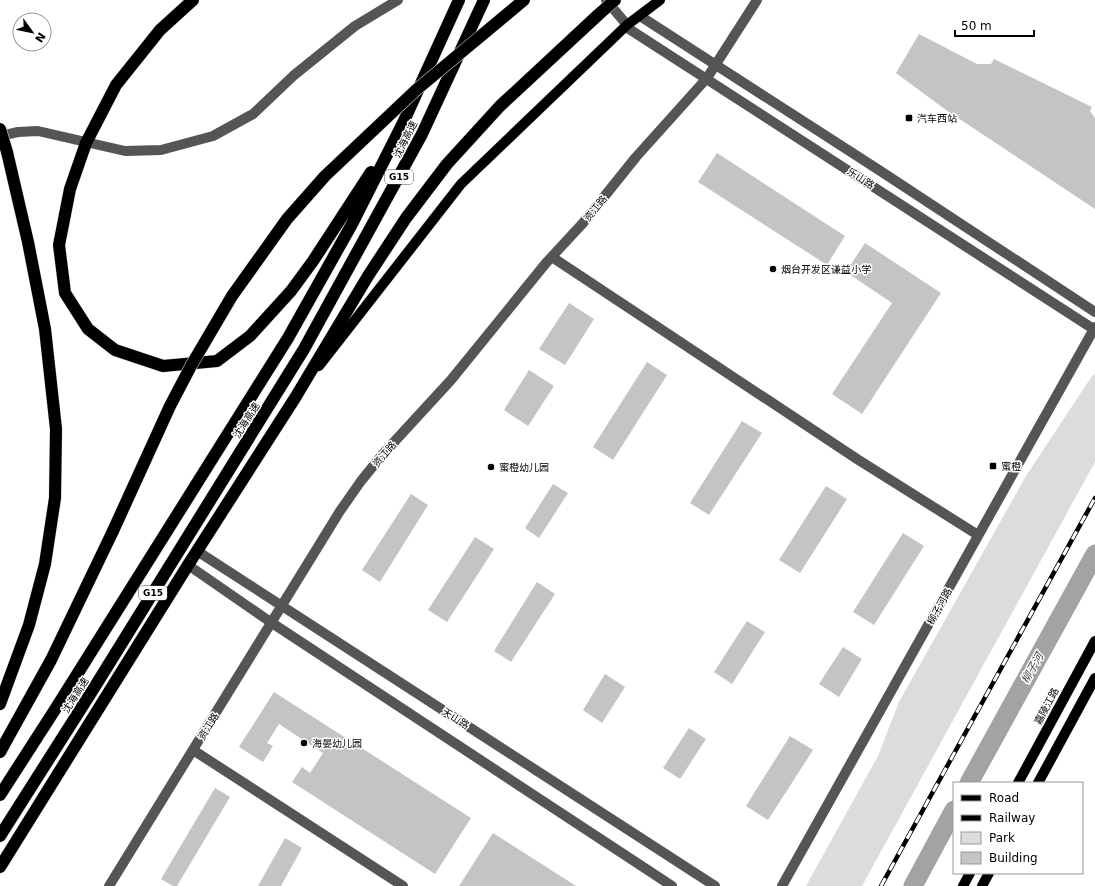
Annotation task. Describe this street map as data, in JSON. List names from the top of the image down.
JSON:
{
  "streets": {
    "highway": ["沈海高速", "G15"],
    "main road": ["嘉陵江路"],
    "street": [
      "乐山路",
      "资江路",
      "柳子河路",
      "天山路"
    ]
  },
  "crossings": [
    ["乐山路", "资江路"],
    ["乐山路", "柳子河路"],
    ["资江路", "天山路"]
  ],
  "water": ["柳子河"],
  "places": {
    "transit": ["汽车西站", "蜜橙"],
    "other": ["烟台开发区谦益小学", "蜜橙幼儿园", "海晏幼儿园"]
  },
  "legend": [
    "Road",
    "Railway",
    "Park",
    "Building"
  ],
  "scale_bar": "50 m",
  "north": "bottom right"
}
